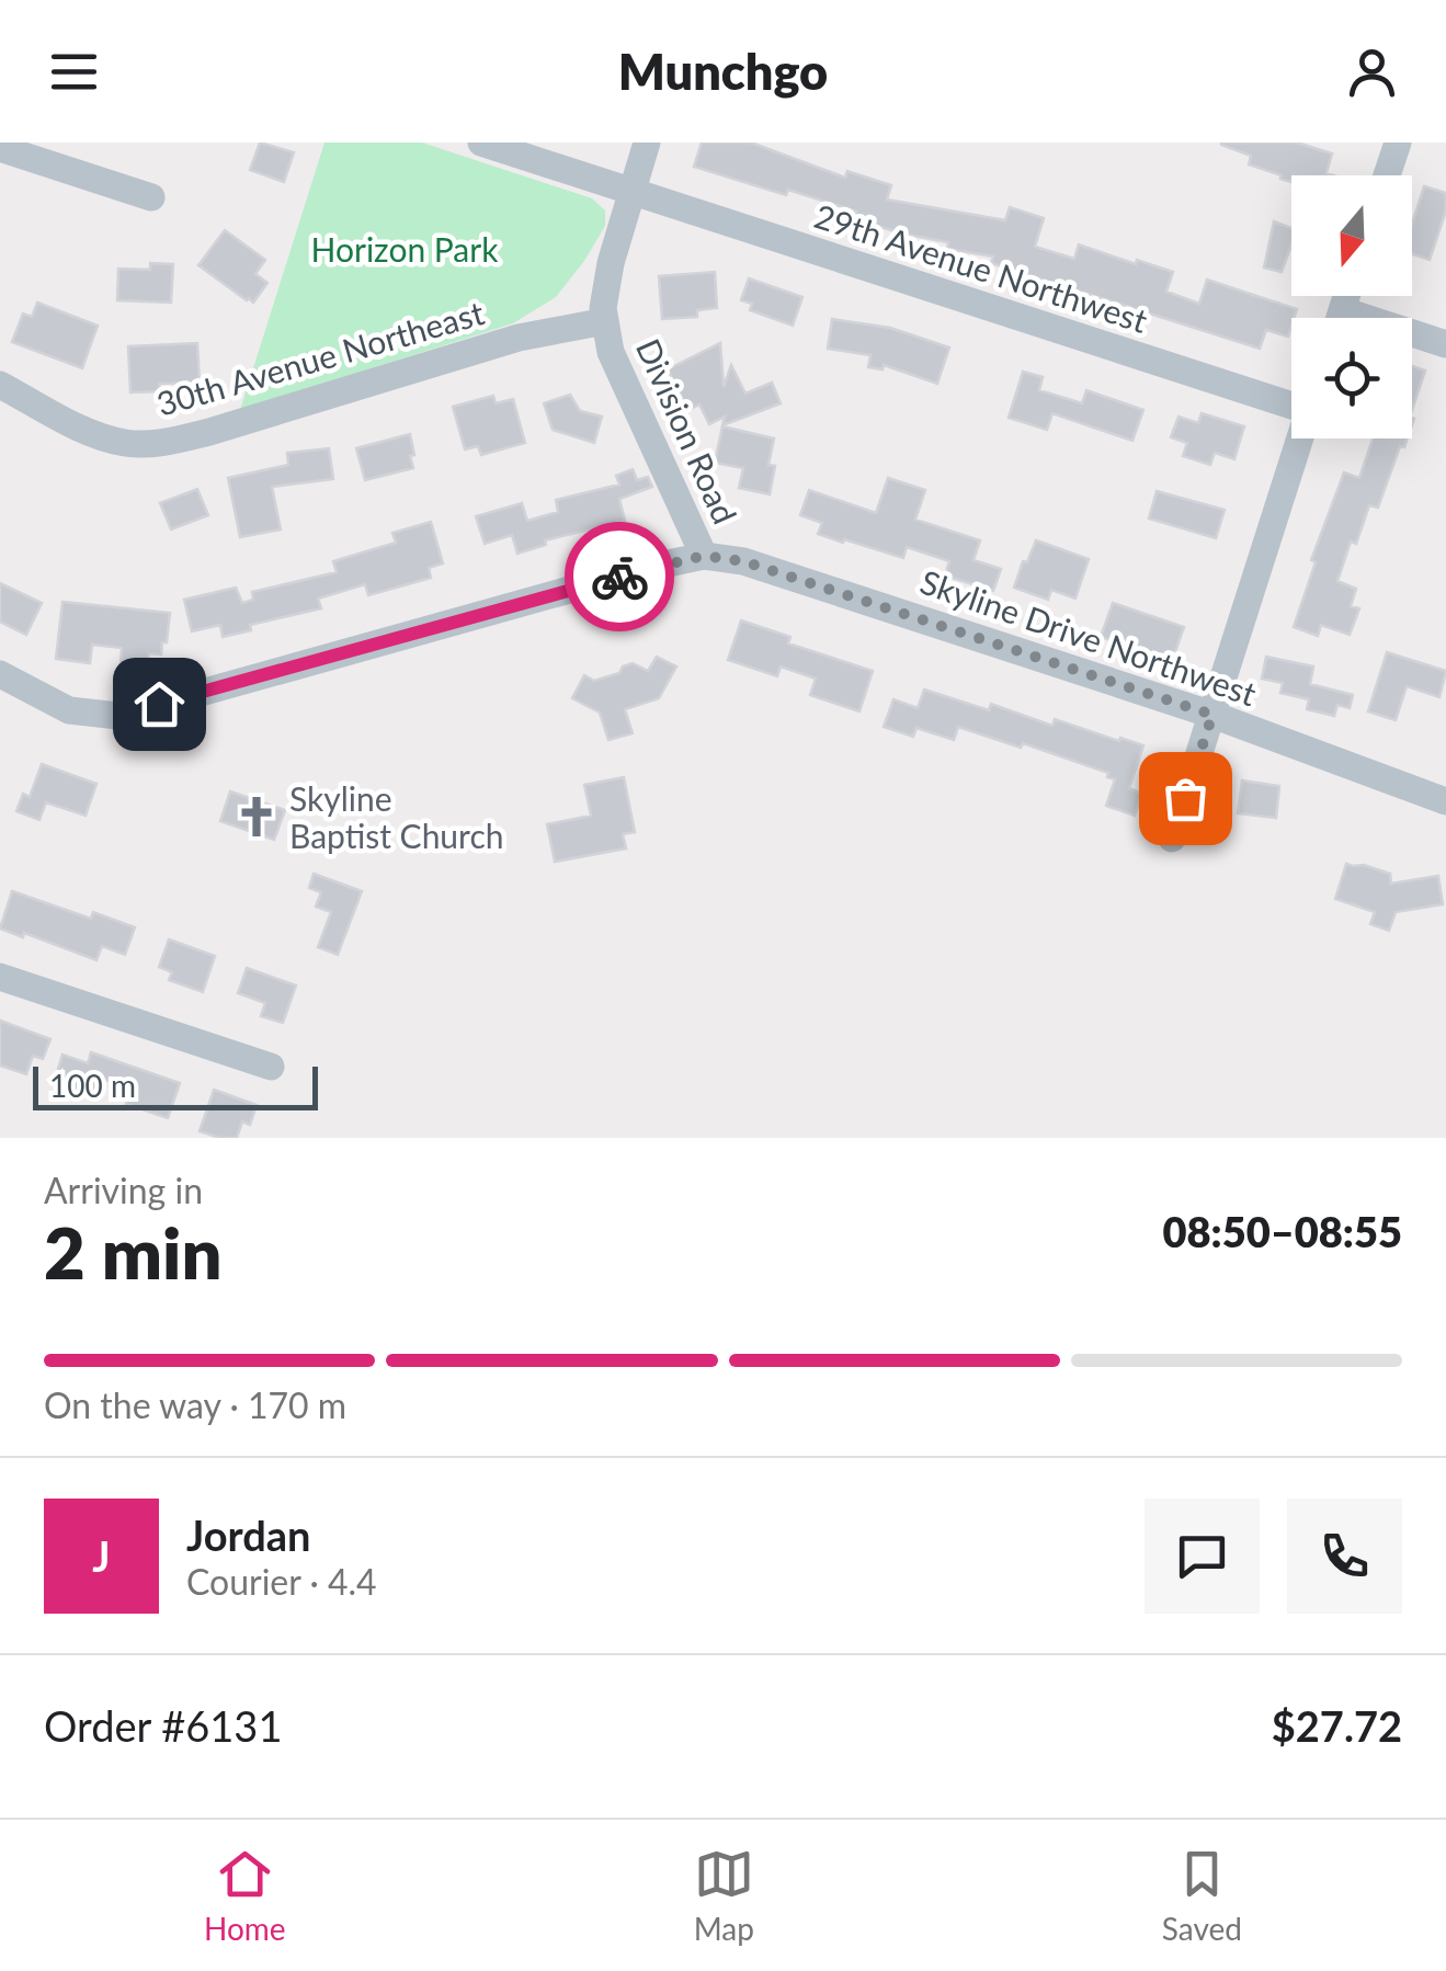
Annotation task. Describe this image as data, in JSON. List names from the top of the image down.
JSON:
{
  "streets": {
    "street": [
      "29th Avenue Northwest",
      "30th Avenue Northeast",
      "Division Road",
      "Skyline Drive Northwest"
    ]
  },
  "crossings": [
    ["29th Avenue Northwest", "Division Road"],
    ["30th Avenue Northeast", "Division Road"],
    ["Division Road", "Skyline Drive Northwest"]
  ],
  "parks": ["Horizon Park"],
  "places": {
    "church": ["Skyline Baptist Church"]
  },
  "scale_bar": "100 m",
  "north": "bottom",
  "page": {
    "header": "Munchgo",
    "scale": "100 m",
    "heading": ["2 min", "Arriving in", "08:50–08:55"],
    "panel": [
      "Jordan",
      "Courier · 4.4",
      "Order #6131",
      "$27.72"
    ],
    "bar": "On the way · 170 m",
    "round": "J",
    "tabs": ["Home", "Map", "Saved"]
  }
}
